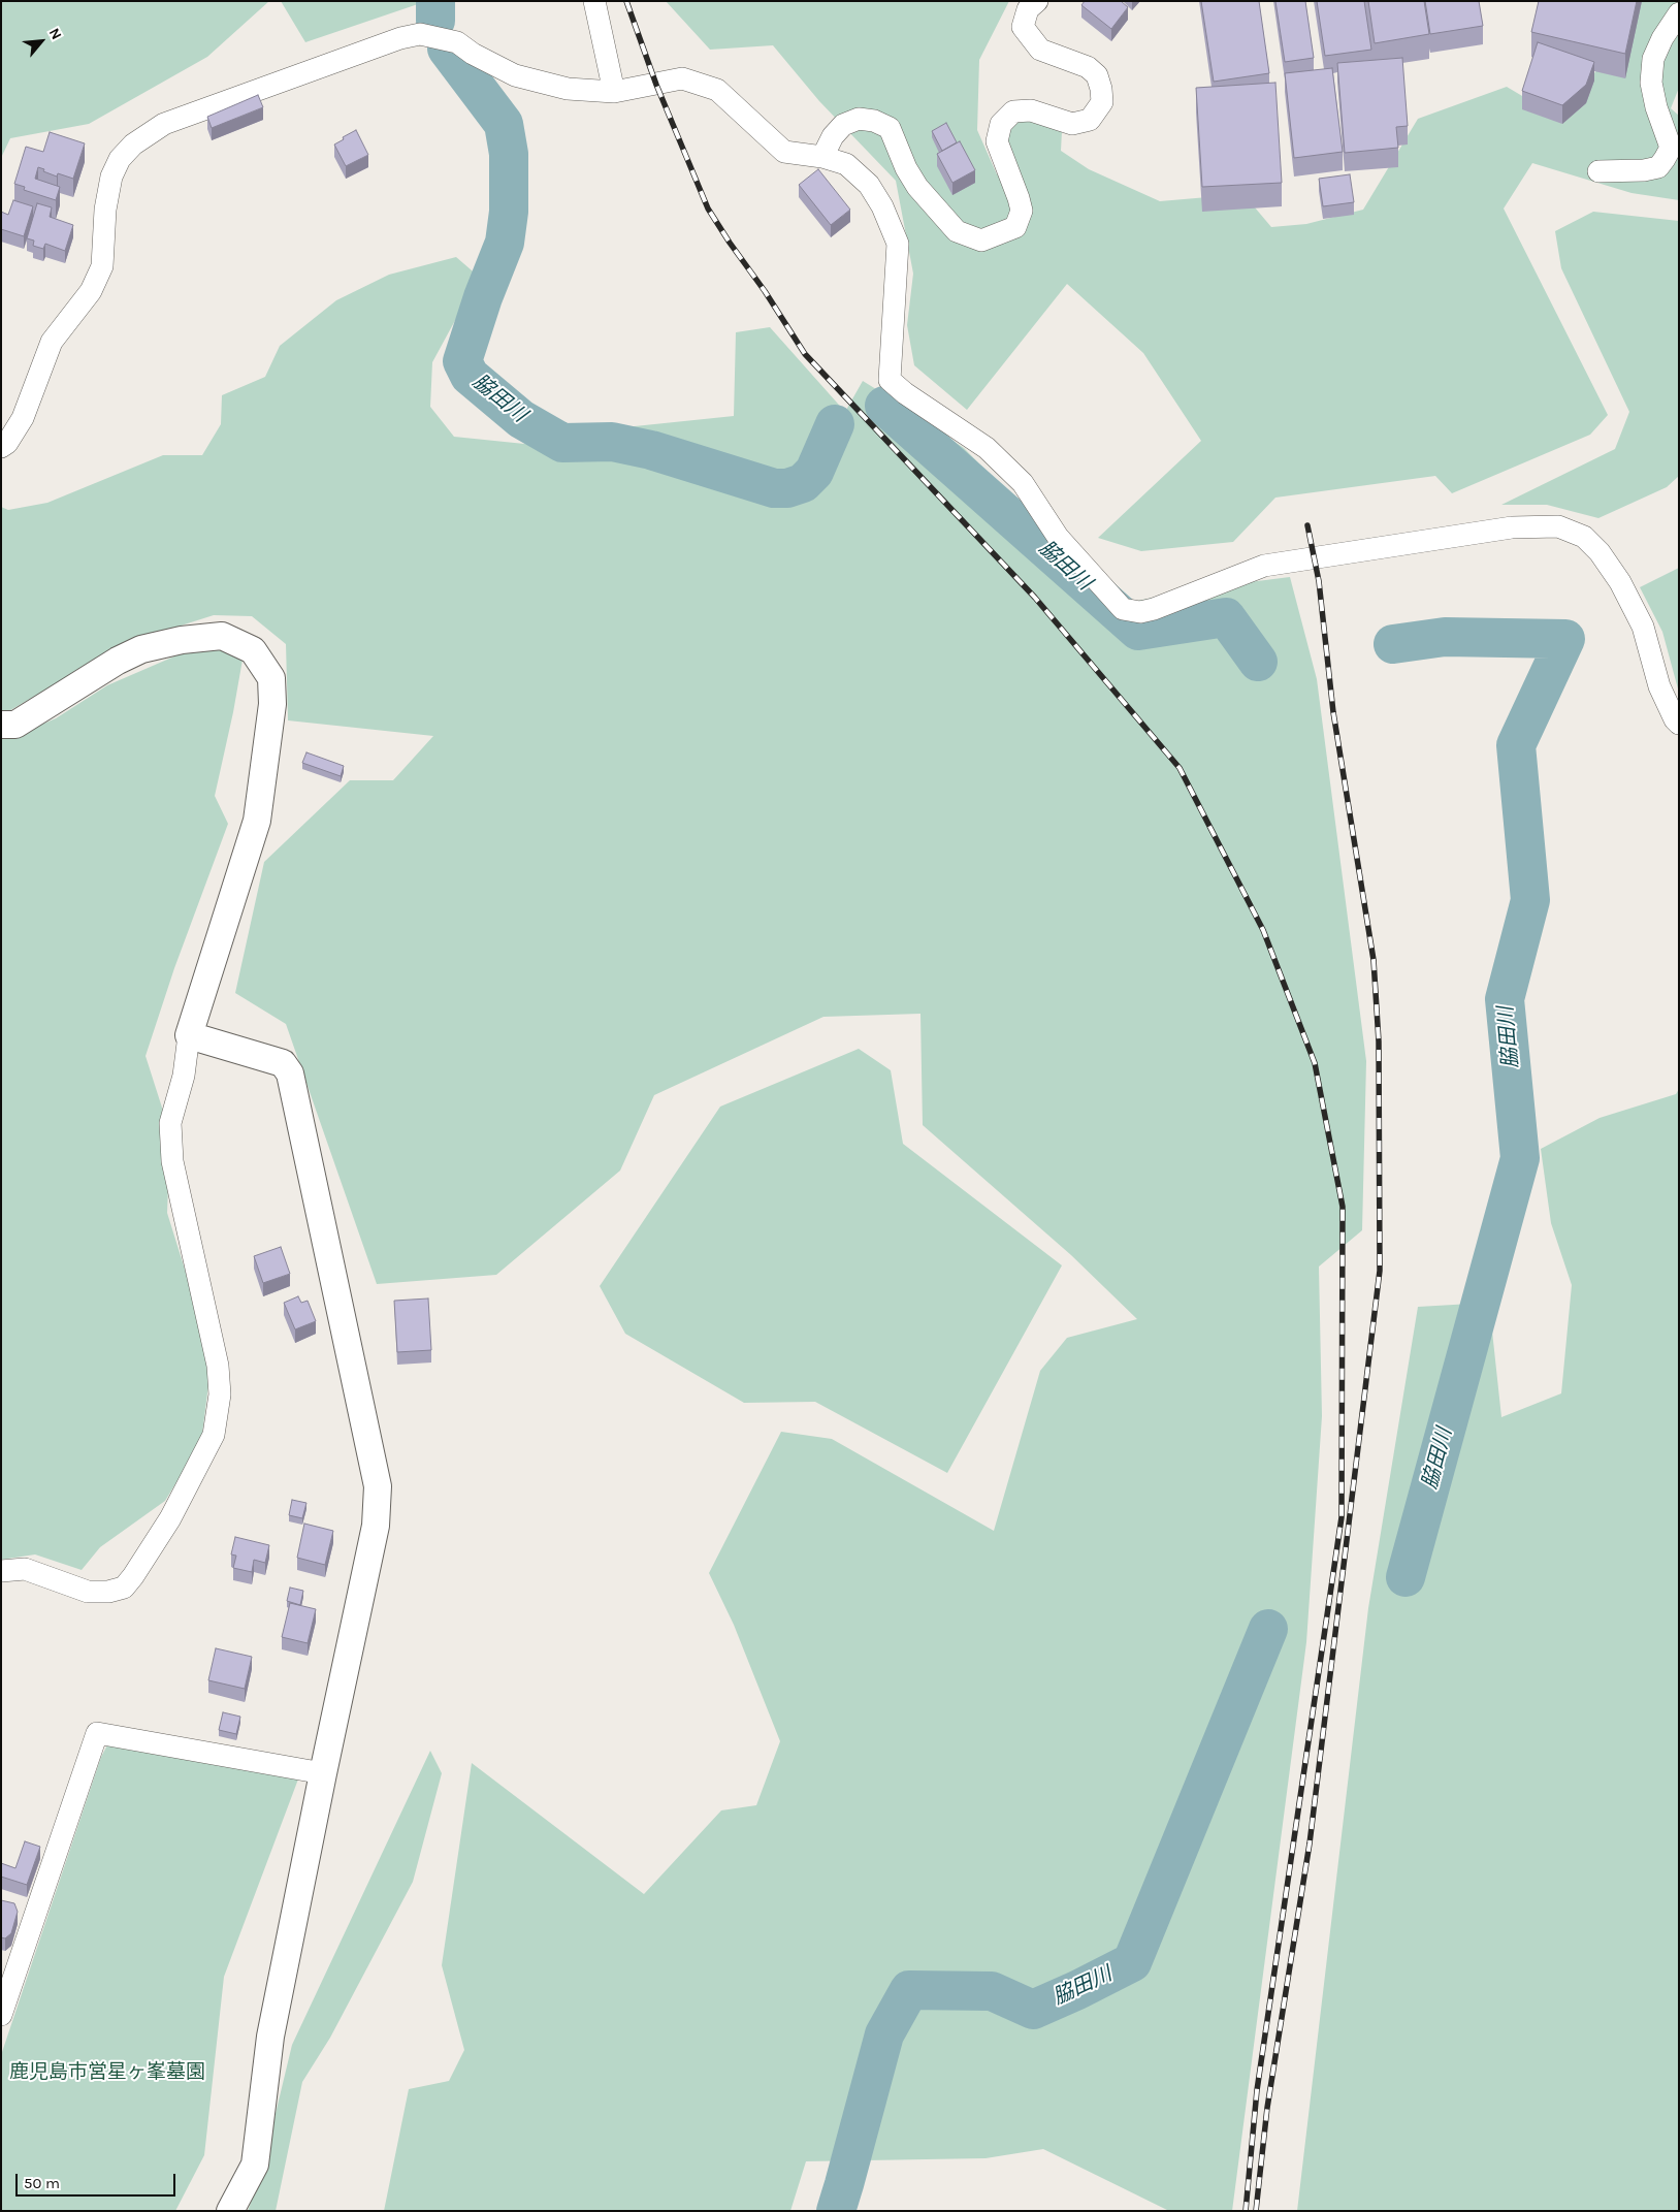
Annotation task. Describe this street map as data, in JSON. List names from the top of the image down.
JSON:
{
  "water": ["脇田川"],
  "parks": ["鹿児島市営星ヶ峯墓園"],
  "scale_bar": "50 m",
  "north": "top right"
}
